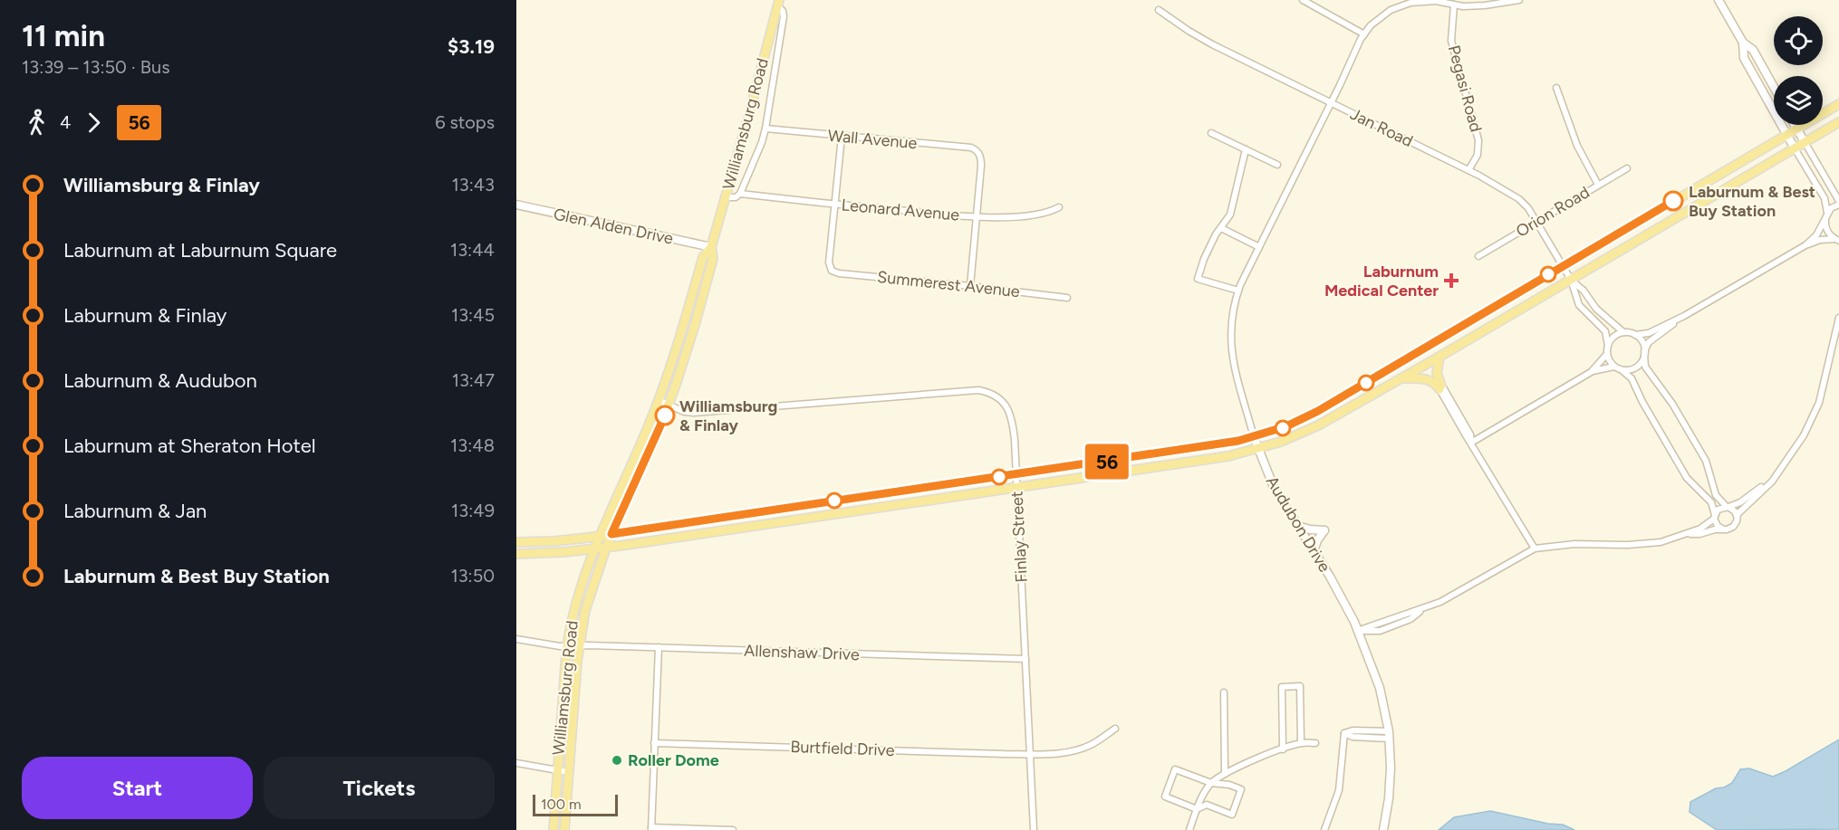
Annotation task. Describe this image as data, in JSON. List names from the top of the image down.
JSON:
{
  "streets": {
    "main road": ["Williamsburg Road"],
    "street": [
      "Pegasi Road",
      "Jan Road",
      "Wall Avenue",
      "Leonard Avenue",
      "Orion Road",
      "Glen Alden Drive",
      "Summerest Avenue",
      "Audubon Drive",
      "Finlay Street",
      "Allenshaw Drive",
      "Burtfield Drive"
    ]
  },
  "crossings": [
    ["Pegasi Road", "Jan Road"],
    ["Pegasi Road", "Audubon Drive"],
    ["Williamsburg Road", "Leonard Avenue"],
    ["Williamsburg Road", "Glen Alden Drive"],
    ["Williamsburg Road", "Finlay Street"],
    ["Williamsburg Road", "Allenshaw Drive"],
    ["Jan Road", "Orion Road"],
    ["Jan Road", "Audubon Drive"],
    ["Wall Avenue", "Leonard Avenue"],
    ["Leonard Avenue", "Summerest Avenue"],
    ["Finlay Street", "Allenshaw Drive"],
    ["Finlay Street", "Burtfield Drive"]
  ],
  "places": {
    "other": ["Laburnum & Best Buy Station", "Williamsburg & Finlay", "Roller Dome"],
    "health": ["Laburnum Medical Center"]
  },
  "lines": ["bus line 56"],
  "scale_bar": "100 m",
  "page": {
    "heading": ["11 min", "13:39 – 13:50 · Bus", "$3.19"],
    "on_map": "56",
    "legs": ["4", "56", "6 stops"],
    "list": [
      {
        "name": "Williamsburg & Finlay",
        "value": "13:43"
      },
      {
        "name": "Laburnum at Laburnum Square",
        "value": "13:44"
      },
      {
        "name": "Laburnum & Finlay",
        "value": "13:45"
      },
      {
        "name": "Laburnum & Audubon",
        "value": "13:47"
      },
      {
        "name": "Laburnum at Sheraton Hotel",
        "value": "13:48"
      },
      {
        "name": "Laburnum & Jan",
        "value": "13:49"
      },
      {
        "name": "Laburnum & Best Buy Station",
        "value": "13:50"
      }
    ],
    "buttons": ["Start", "Tickets"],
    "scale": "100 m"
  }
}
